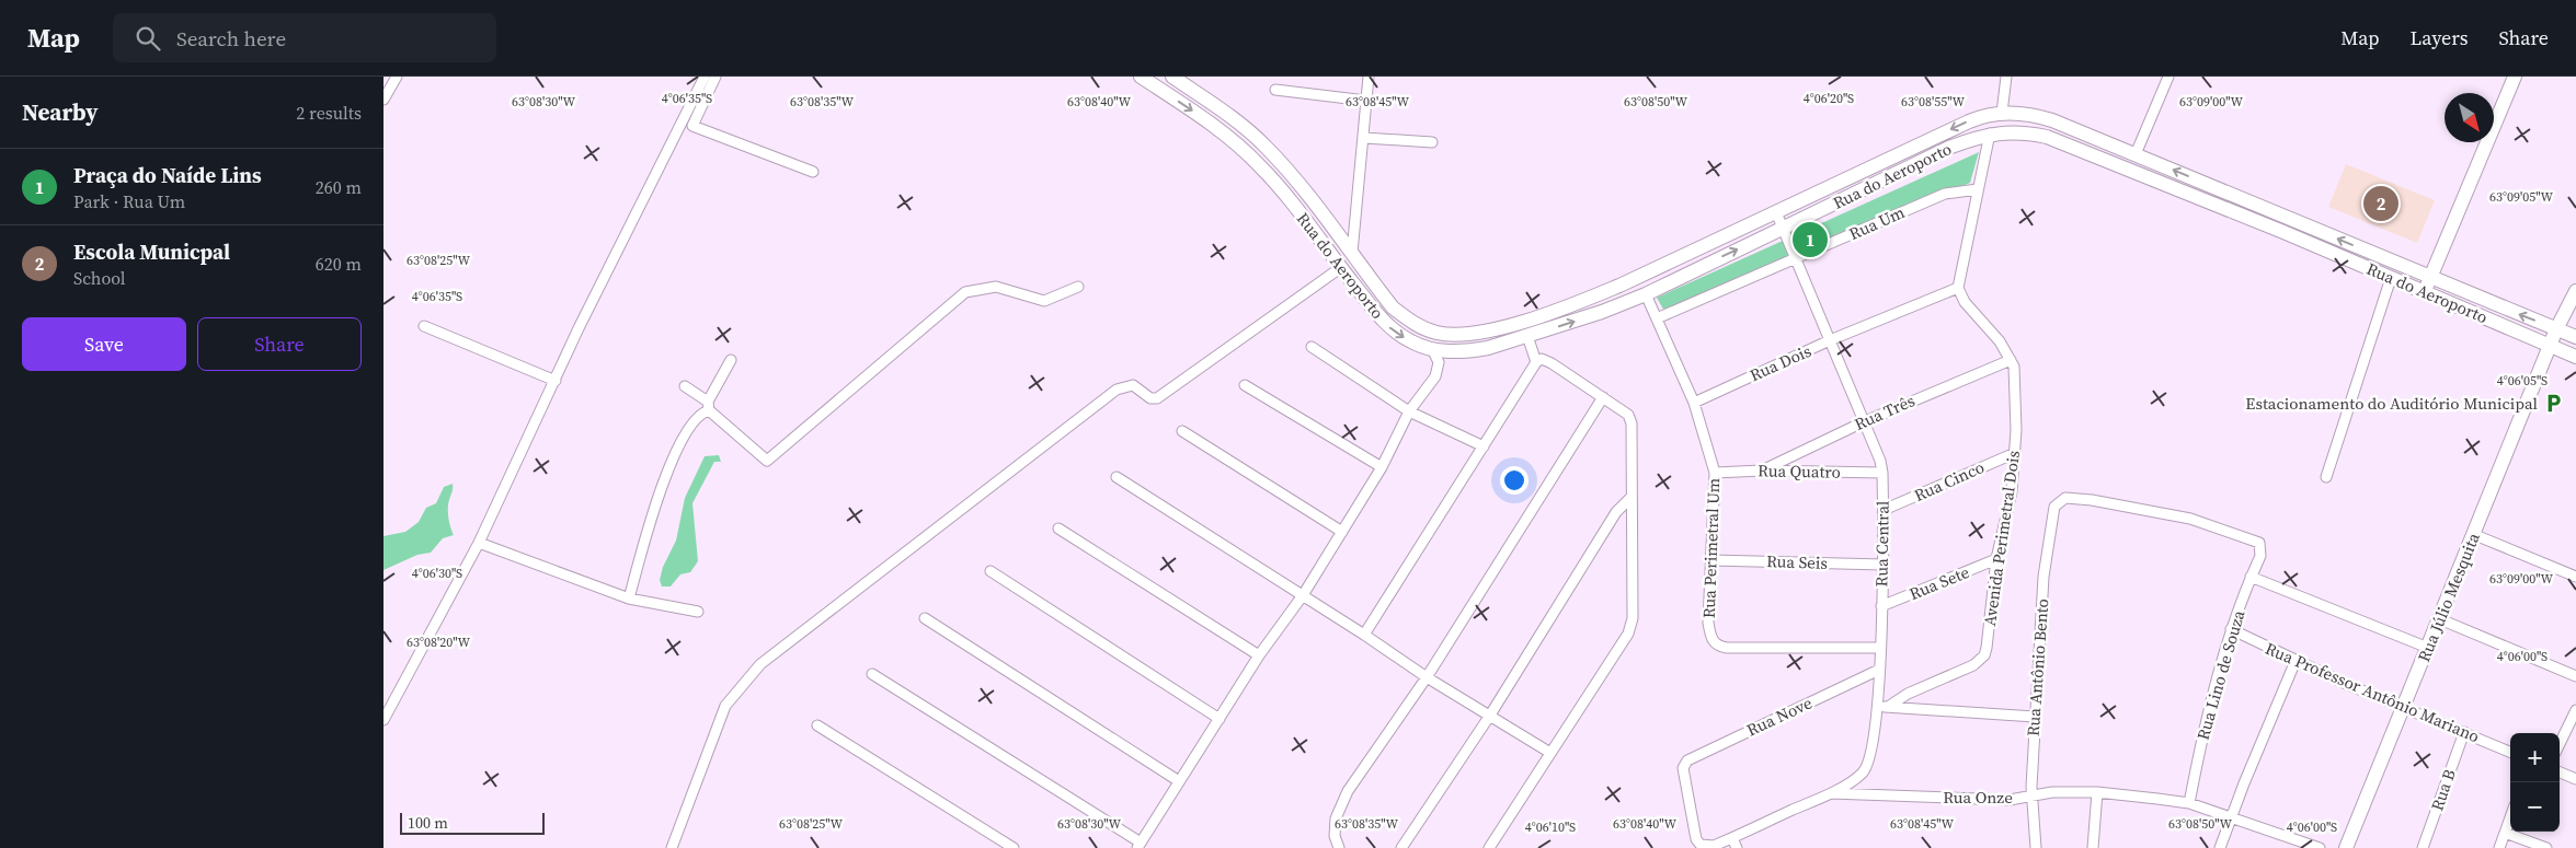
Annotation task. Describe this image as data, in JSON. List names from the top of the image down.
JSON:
{
  "streets": {
    "main road": ["Rua do Aeroporto", "Rua Júlio Mesquita"],
    "street": [
      "Rua Um",
      "Rua Dois",
      "Rua Três",
      "Rua Quatro",
      "Rua Cinco",
      "Avenida Perimetral Dois",
      "Rua Central",
      "Rua Perimetral Um",
      "Rua Seis",
      "Rua Sete",
      "Rua Antônio Bento",
      "Rua Lino de Souza",
      "Rua Professor Antônio Mariano",
      "Rua Nove",
      "Rua B",
      "Rua Onze"
    ]
  },
  "crossings": [
    ["Rua do Aeroporto", "Rua Central"],
    ["Rua do Aeroporto", "Rua Perimetral Um"],
    ["Rua do Aeroporto", "Rua Júlio Mesquita"],
    ["Rua Um", "Rua Central"],
    ["Rua Um", "Rua Perimetral Um"],
    ["Rua Dois", "Avenida Perimetral Dois"],
    ["Rua Dois", "Rua Central"],
    ["Rua Dois", "Rua Perimetral Um"],
    ["Rua Três", "Rua Quatro"],
    ["Rua Três", "Avenida Perimetral Dois"],
    ["Rua Três", "Rua Central"],
    ["Rua Quatro", "Rua Central"],
    ["Rua Quatro", "Rua Perimetral Um"],
    ["Rua Cinco", "Avenida Perimetral Dois"],
    ["Rua Cinco", "Rua Central"],
    ["Avenida Perimetral Dois", "Rua Sete"],
    ["Rua Central", "Rua Perimetral Um"],
    ["Rua Central", "Rua Seis"],
    ["Rua Central", "Rua Sete"],
    ["Rua Central", "Rua Nove"],
    ["Rua Central", "Rua Onze"],
    ["Rua Perimetral Um", "Rua Seis"],
    ["Rua Júlio Mesquita", "Rua Professor Antônio Mariano"],
    ["Rua Antônio Bento", "Rua Lino de Souza"],
    ["Rua Antônio Bento", "Rua Onze"],
    ["Rua Lino de Souza", "Rua Professor Antônio Mariano"],
    ["Rua Lino de Souza", "Rua Onze"],
    ["Rua Professor Antônio Mariano", "Rua B"]
  ],
  "places": {
    "parking": ["Estacionamento do Auditório Municipal"]
  },
  "scale_bar": "100 m",
  "north": "bottom right",
  "page": {
    "header": "Map",
    "search": "Search here",
    "nav": ["Map", "Layers", "Share"],
    "heading": ["Nearby", "2 results"],
    "list": [
      {
        "mark": "1",
        "name": "Praça do Naíde Lins",
        "note": "Park · Rua Um",
        "value": "260 m"
      },
      {
        "mark": "2",
        "name": "Escola Municpal",
        "note": "School",
        "value": "620 m"
      }
    ],
    "pins": ["2", "1"],
    "buttons": ["Save", "Share"],
    "map_buttons": ["+", "−"],
    "scale": "100 m"
  },
  "coordinates": [
    "4°06'35\"S",
    "4°06'20\"S",
    "63°08'30\"W",
    "63°08'35\"W",
    "63°08'40\"W",
    "63°08'45\"W",
    "63°08'50\"W",
    "63°08'55\"W",
    "63°09'00\"W",
    "63°09'05\"W",
    "63°08'25\"W",
    "4°06'05\"S",
    "4°06'30\"S",
    "63°08'20\"W",
    "4°06'00\"S",
    "4°06'10\"S"
  ]
}
